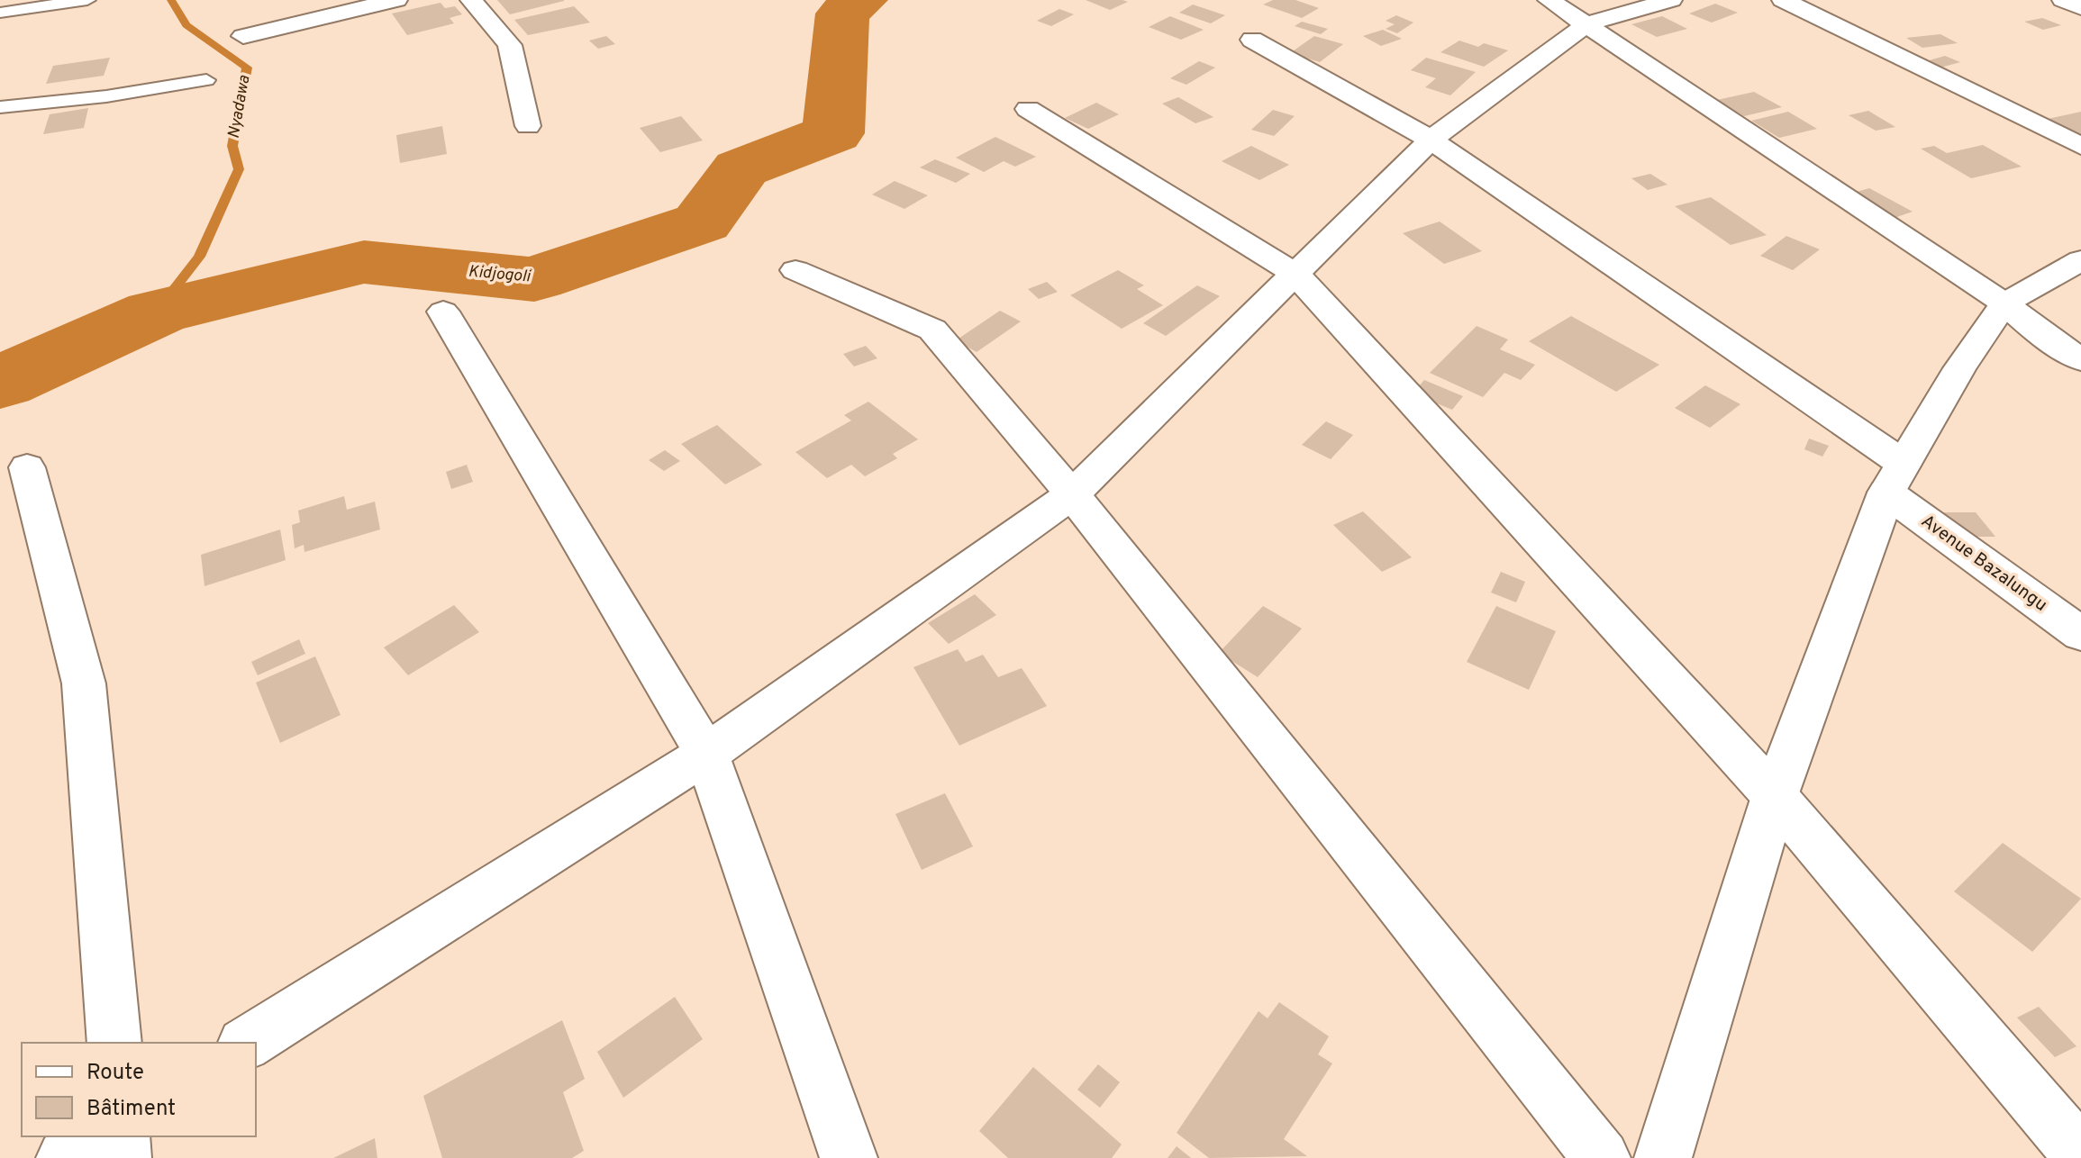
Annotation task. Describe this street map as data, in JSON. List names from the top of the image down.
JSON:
{
  "streets": {
    "street": ["Avenue Bazalungu"]
  },
  "water": ["Nyadawa", "Kidjogoli"],
  "legend": ["Route", "Bâtiment"]
}
